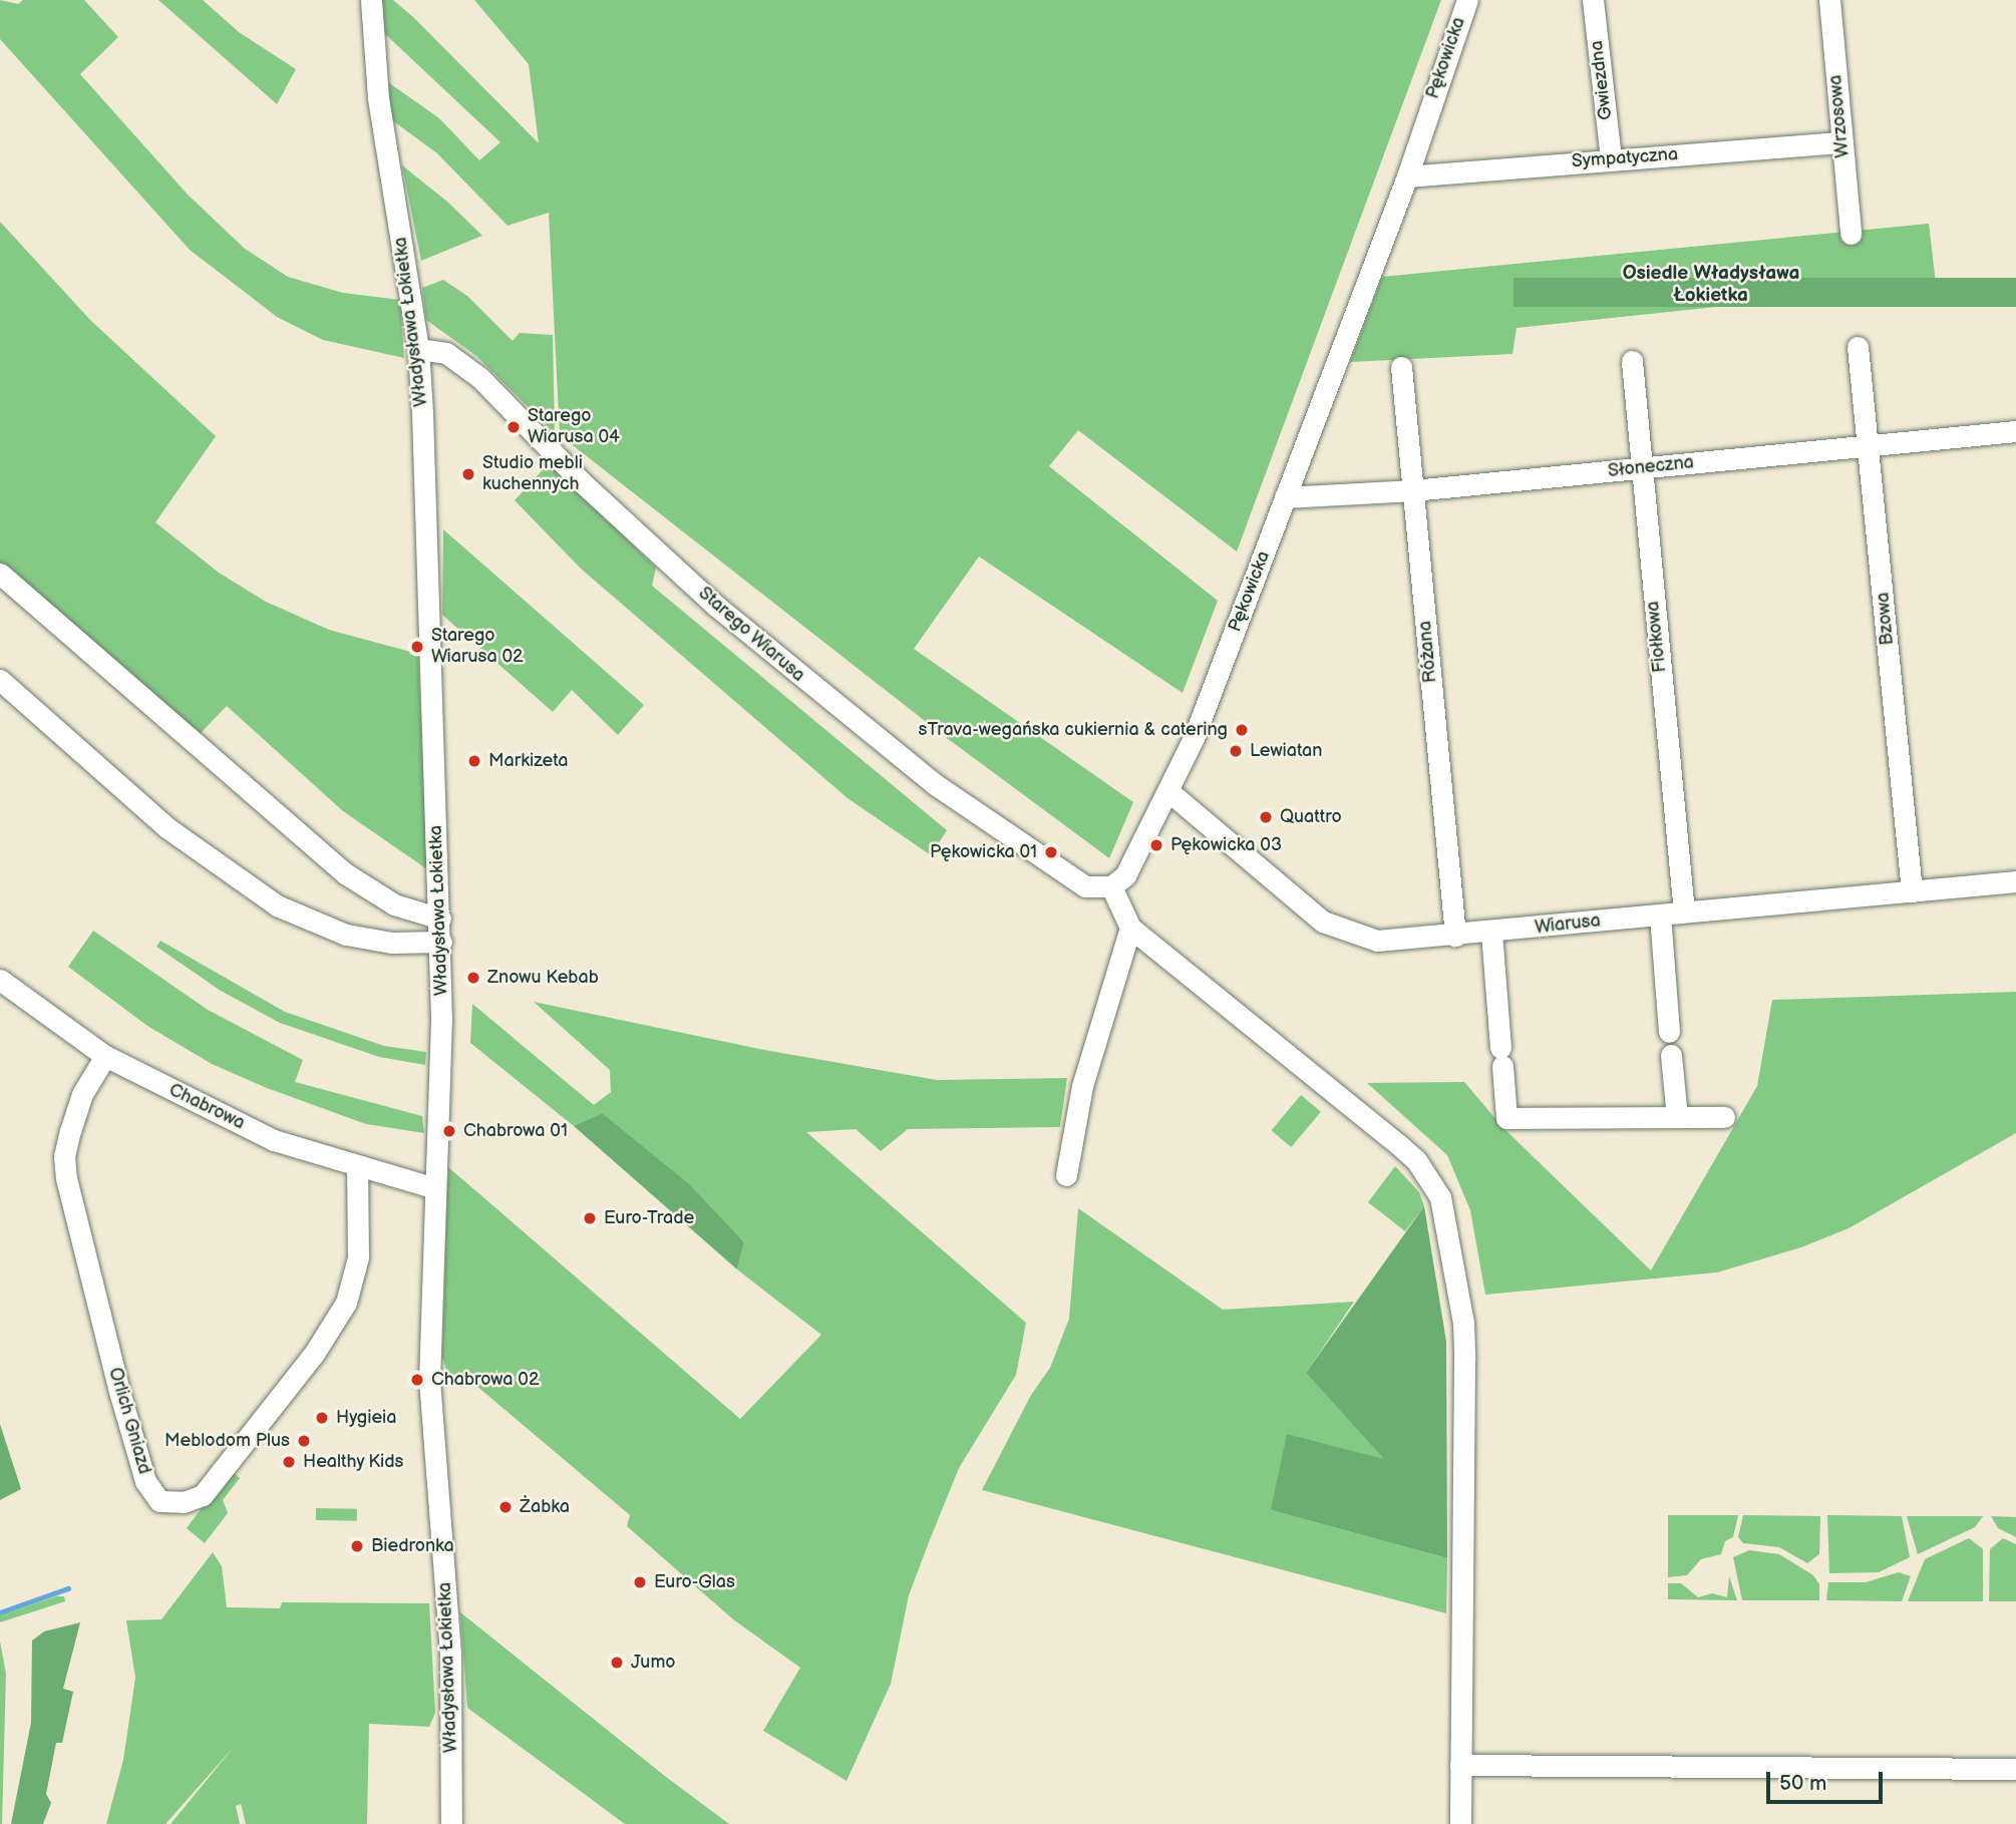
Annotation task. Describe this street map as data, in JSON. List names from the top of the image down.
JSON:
{
  "streets": {
    "street": [
      "Pękowicka",
      "Gwiezdna",
      "Wrzosowa",
      "Sympatyczna",
      "Władysława Łokietka",
      "Słoneczna",
      "Bzowa",
      "Starego Wiarusa",
      "Fiołkowa",
      "Różana",
      "Wiarusa",
      "Chabrowa",
      "Orlich Gniazd"
    ]
  },
  "crossings": [
    ["Pękowicka", "Sympatyczna"],
    ["Pękowicka", "Słoneczna"],
    ["Pękowicka", "Starego Wiarusa"],
    ["Pękowicka", "Wiarusa"],
    ["Gwiezdna", "Sympatyczna"],
    ["Wrzosowa", "Sympatyczna"],
    ["Władysława Łokietka", "Starego Wiarusa"],
    ["Władysława Łokietka", "Chabrowa"],
    ["Słoneczna", "Bzowa"],
    ["Słoneczna", "Fiołkowa"],
    ["Słoneczna", "Różana"],
    ["Bzowa", "Wiarusa"],
    ["Fiołkowa", "Wiarusa"],
    ["Różana", "Wiarusa"],
    ["Chabrowa", "Orlich Gniazd"]
  ],
  "districts": ["Osiedle Władysława Łokietka"],
  "places": [
    "Starego Wiarusa 04",
    "Studio mebli kuchennych",
    "Starego Wiarusa 02",
    "sTrava-wegańska cukiernia & catering",
    "Lewiatan",
    "Markizeta",
    "Quattro",
    "Pękowicka 03",
    "Pękowicka 01",
    "Znowu Kebab",
    "Chabrowa 01",
    "Euro-Trade",
    "Chabrowa 02",
    "Hygieia",
    "Meblodom Plus",
    "Healthy Kids",
    "Żabka",
    "Biedronka",
    "Euro-Glas",
    "Jumo"
  ],
  "scale_bar": "50 m"
}
